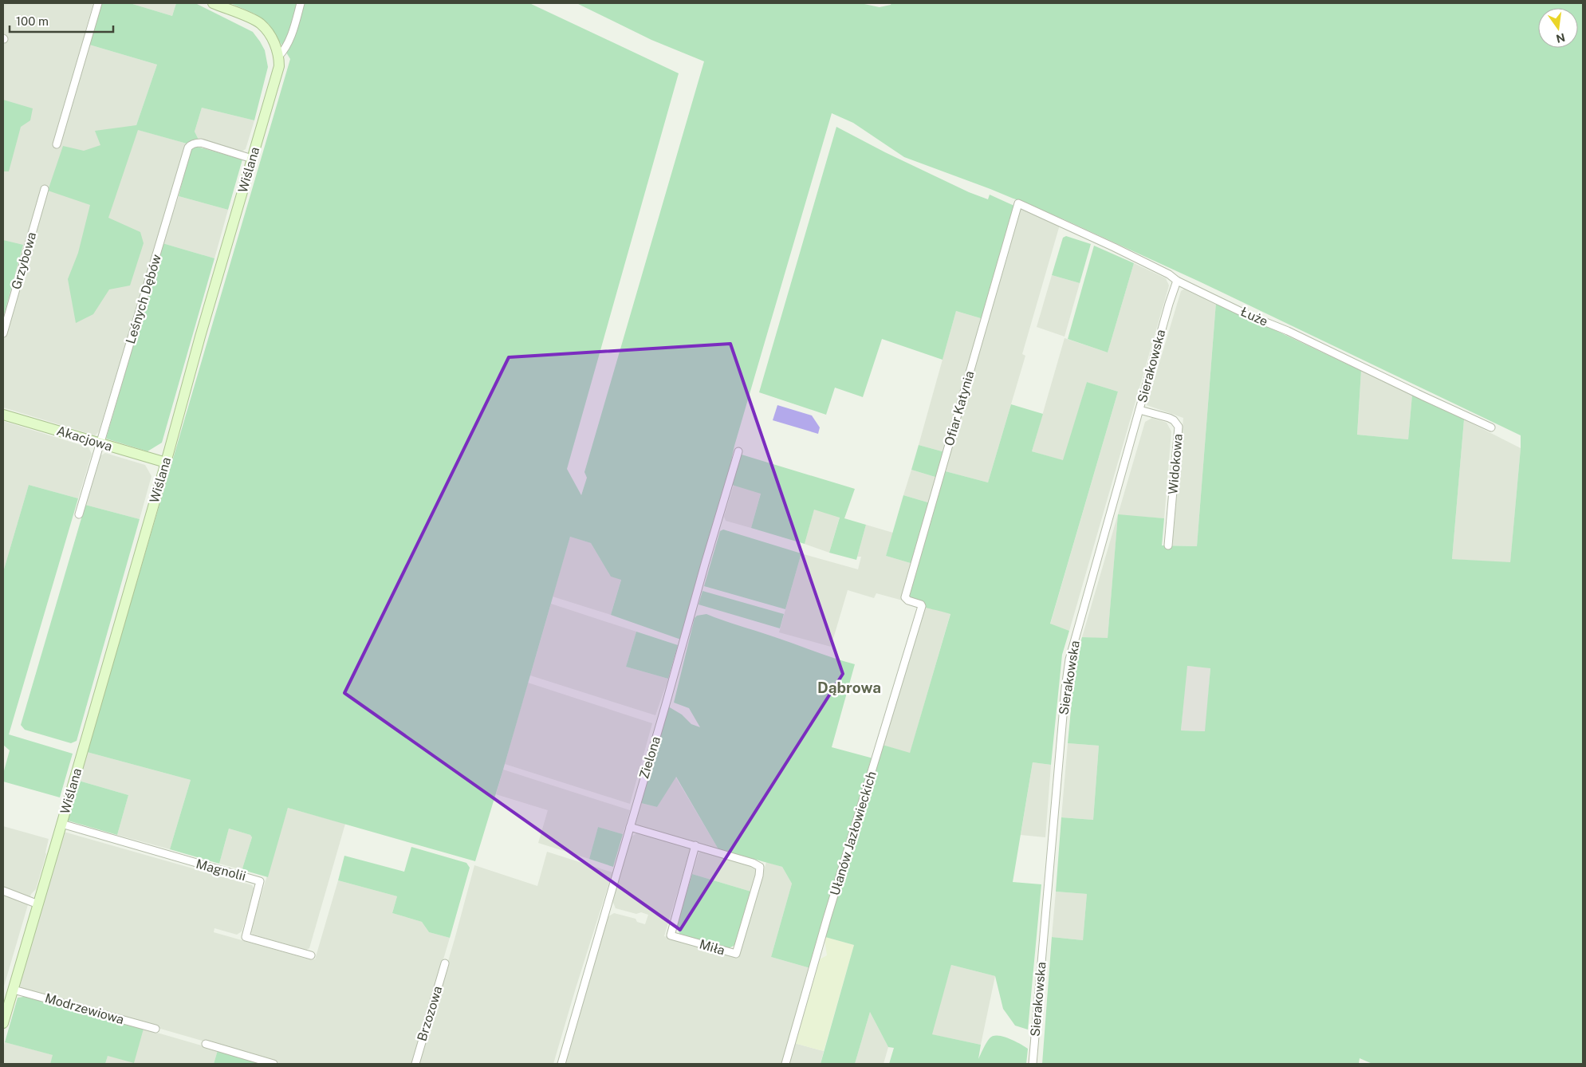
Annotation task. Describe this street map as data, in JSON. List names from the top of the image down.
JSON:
{
  "streets": {
    "main road": ["Wiślana", "Akacjowa"],
    "street": [
      "Grzybowa",
      "Leśnych Dębów",
      "Łuże",
      "Sierakowska",
      "Ofiar Katynia",
      "Widokowa",
      "Zielona",
      "Ułanów Jazłowieckich",
      "Magnolii",
      "Miła",
      "Modrzewiowa",
      "Brzozowa"
    ]
  },
  "crossings": [
    ["Wiślana", "Leśnych Dębów"],
    ["Wiślana", "Akacjowa"],
    ["Wiślana", "Magnolii"],
    ["Wiślana", "Modrzewiowa"],
    ["Leśnych Dębów", "Akacjowa"],
    ["Łuże", "Sierakowska"],
    ["Łuże", "Ofiar Katynia"],
    ["Sierakowska", "Widokowa"],
    ["Ofiar Katynia", "Ułanów Jazłowieckich"],
    ["Zielona", "Miła"]
  ],
  "districts": ["Dąbrowa"],
  "scale_bar": "100 m",
  "north": "bottom"
}
